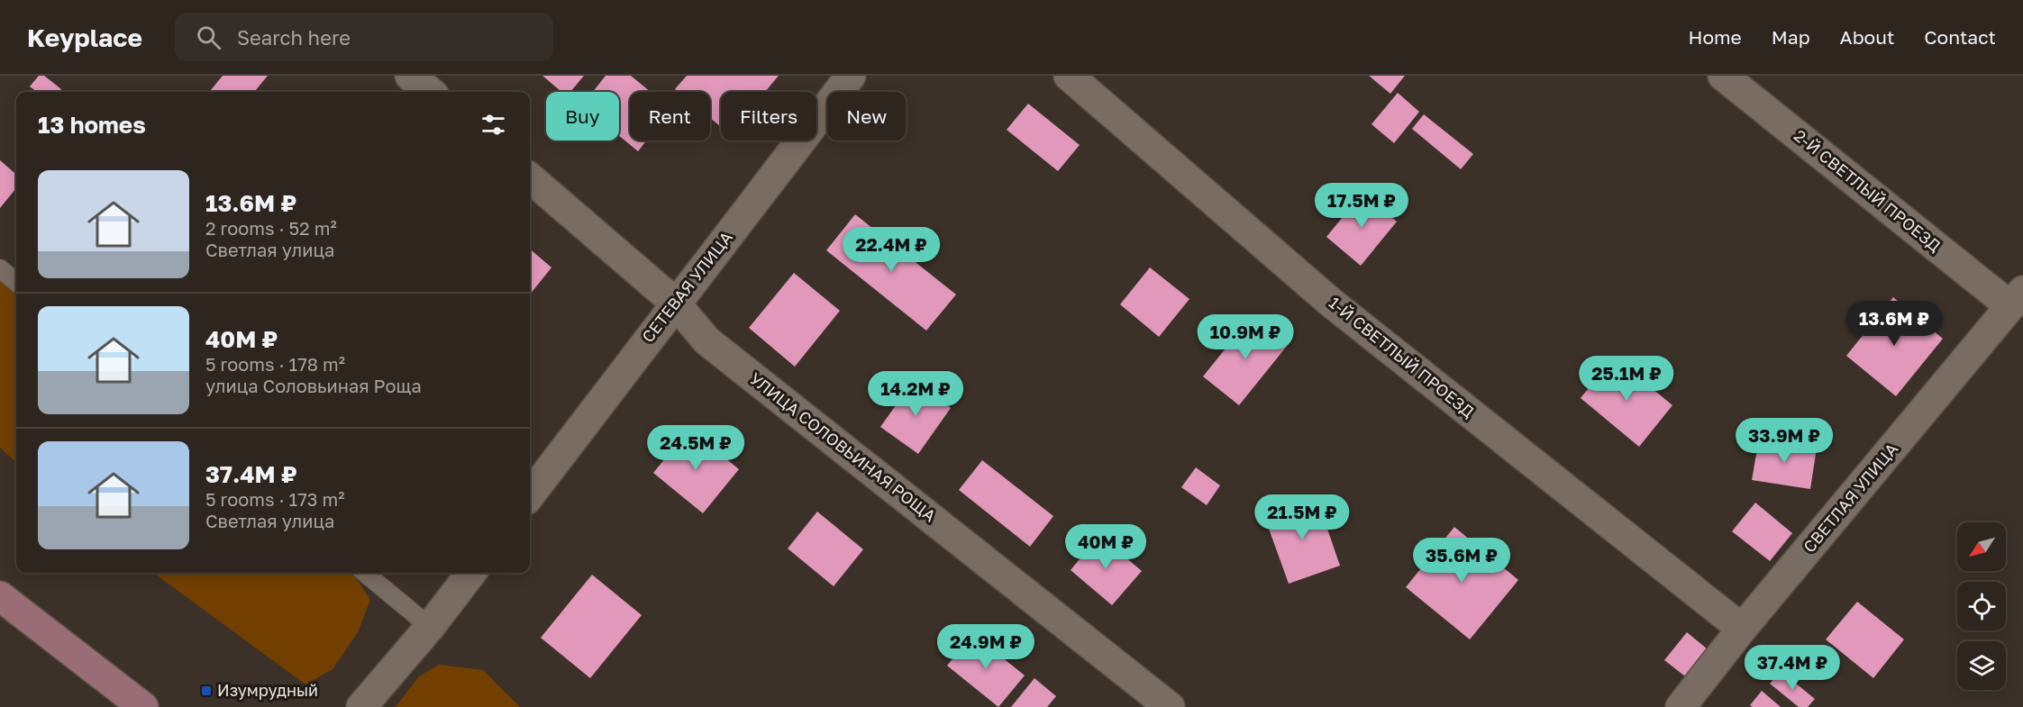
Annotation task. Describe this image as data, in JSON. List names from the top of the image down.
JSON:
{
  "streets": {
    "street": [
      "2-Й СВЕТЛЫЙ ПРОЕЗД",
      "СЕТЕВАЯ УЛИЦА",
      "1-Й СВЕТЛЫЙ ПРОЕЗД",
      "УЛИЦА СОЛОВЬИНАЯ РОЩА",
      "СВЕТЛАЯ УЛИЦА"
    ]
  },
  "crossings": [
    ["2-Й СВЕТЛЫЙ ПРОЕЗД", "СВЕТЛАЯ УЛИЦА"],
    ["СЕТЕВАЯ УЛИЦА", "УЛИЦА СОЛОВЬИНАЯ РОЩА"],
    ["1-Й СВЕТЛЫЙ ПРОЕЗД", "СВЕТЛАЯ УЛИЦА"]
  ],
  "places": {
    "transit": ["Изумрудный"]
  },
  "north": "bottom left",
  "page": {
    "header": "Keyplace",
    "search": "Search here",
    "nav": [
      "Home",
      "Map",
      "About",
      "Contact"
    ],
    "chip": [
      "Buy",
      "Rent",
      "Filters",
      "New"
    ],
    "heading": "13 homes",
    "list": [
      {
        "name": "13.6M ₽",
        "note": "2 rooms · 52 m² · Светлая улица"
      },
      {
        "name": "40M ₽",
        "note": "5 rooms · 178 m² · улица Соловьиная Роща"
      },
      {
        "name": "37.4M ₽",
        "note": "5 rooms · 173 m² · Светлая улица"
      }
    ],
    "price": [
      "17.5M ₽",
      "22.4M ₽",
      "13.6M ₽",
      "10.9M ₽",
      "25.1M ₽",
      "14.2M ₽",
      "33.9M ₽",
      "24.5M ₽",
      "21.5M ₽",
      "40M ₽",
      "35.6M ₽",
      "24.9M ₽",
      "37.4M ₽"
    ]
  }
}
